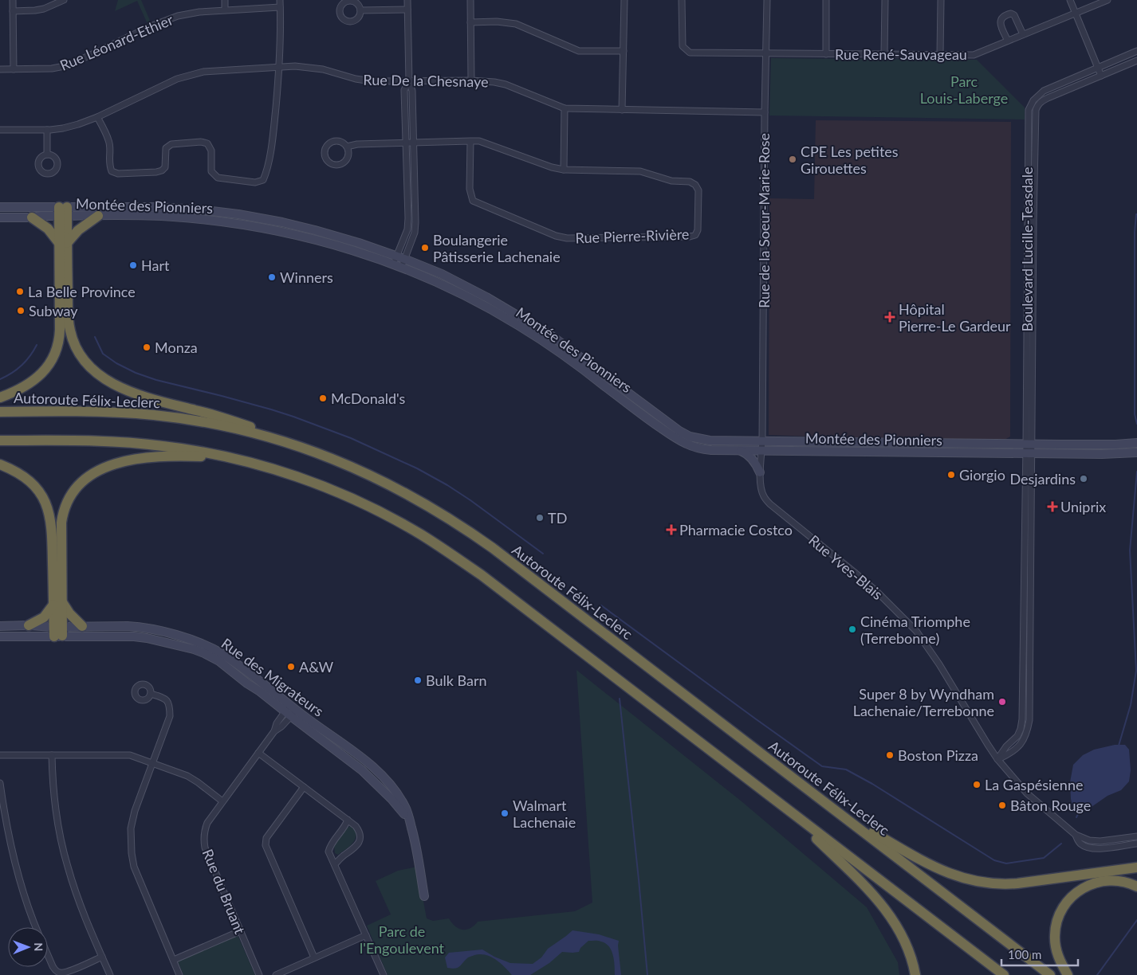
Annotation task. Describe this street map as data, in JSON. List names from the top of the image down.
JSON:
{
  "streets": {
    "highway": ["Autoroute Félix-Leclerc"],
    "street": [
      "Rue Léonard-Ethier",
      "Rue René-Sauvageau",
      "Rue De la Chesnaye",
      "Montée des Pionniers",
      "Rue de la Soeur-Marie-Rose",
      "Rue Pierre-Rivière",
      "Boulevard Lucille-Teasdale",
      "Rue Yves-Blais",
      "Rue des Migrateurs",
      "Rue du Bruant"
    ]
  },
  "crossings": [
    ["Rue René-Sauvageau", "Rue de la Soeur-Marie-Rose"],
    ["Rue De la Chesnaye", "Rue de la Soeur-Marie-Rose"],
    ["Montée des Pionniers", "Rue de la Soeur-Marie-Rose"],
    ["Montée des Pionniers", "Boulevard Lucille-Teasdale"],
    ["Montée des Pionniers", "Rue Yves-Blais"],
    ["Rue de la Soeur-Marie-Rose", "Rue Yves-Blais"],
    ["Boulevard Lucille-Teasdale", "Rue Yves-Blais"],
    ["Rue des Migrateurs", "Rue du Bruant"]
  ],
  "parks": ["Parc Louis-Laberge", "Parc de l'Engoulevent"],
  "places": {
    "other": [
      "CPE Les petites Girouettes",
      "Boulangerie Pâtisserie Lachenaie",
      "Hart",
      "Winners",
      "La Belle Province",
      "Subway",
      "Monza",
      "McDonald's",
      "Giorgio",
      "Desjardins",
      "TD",
      "Cinéma Triomphe (Terrebonne)",
      "A&W",
      "Bulk Barn",
      "Super 8 by Wyndham Lachenaie/Terrebonne",
      "Boston Pizza",
      "La Gaspésienne",
      "Bâton Rouge",
      "Walmart Lachenaie"
    ],
    "health": ["Hôpital Pierre-Le Gardeur", "Uniprix", "Pharmacie Costco"]
  },
  "scale_bar": "100 m",
  "north": "right"
}
